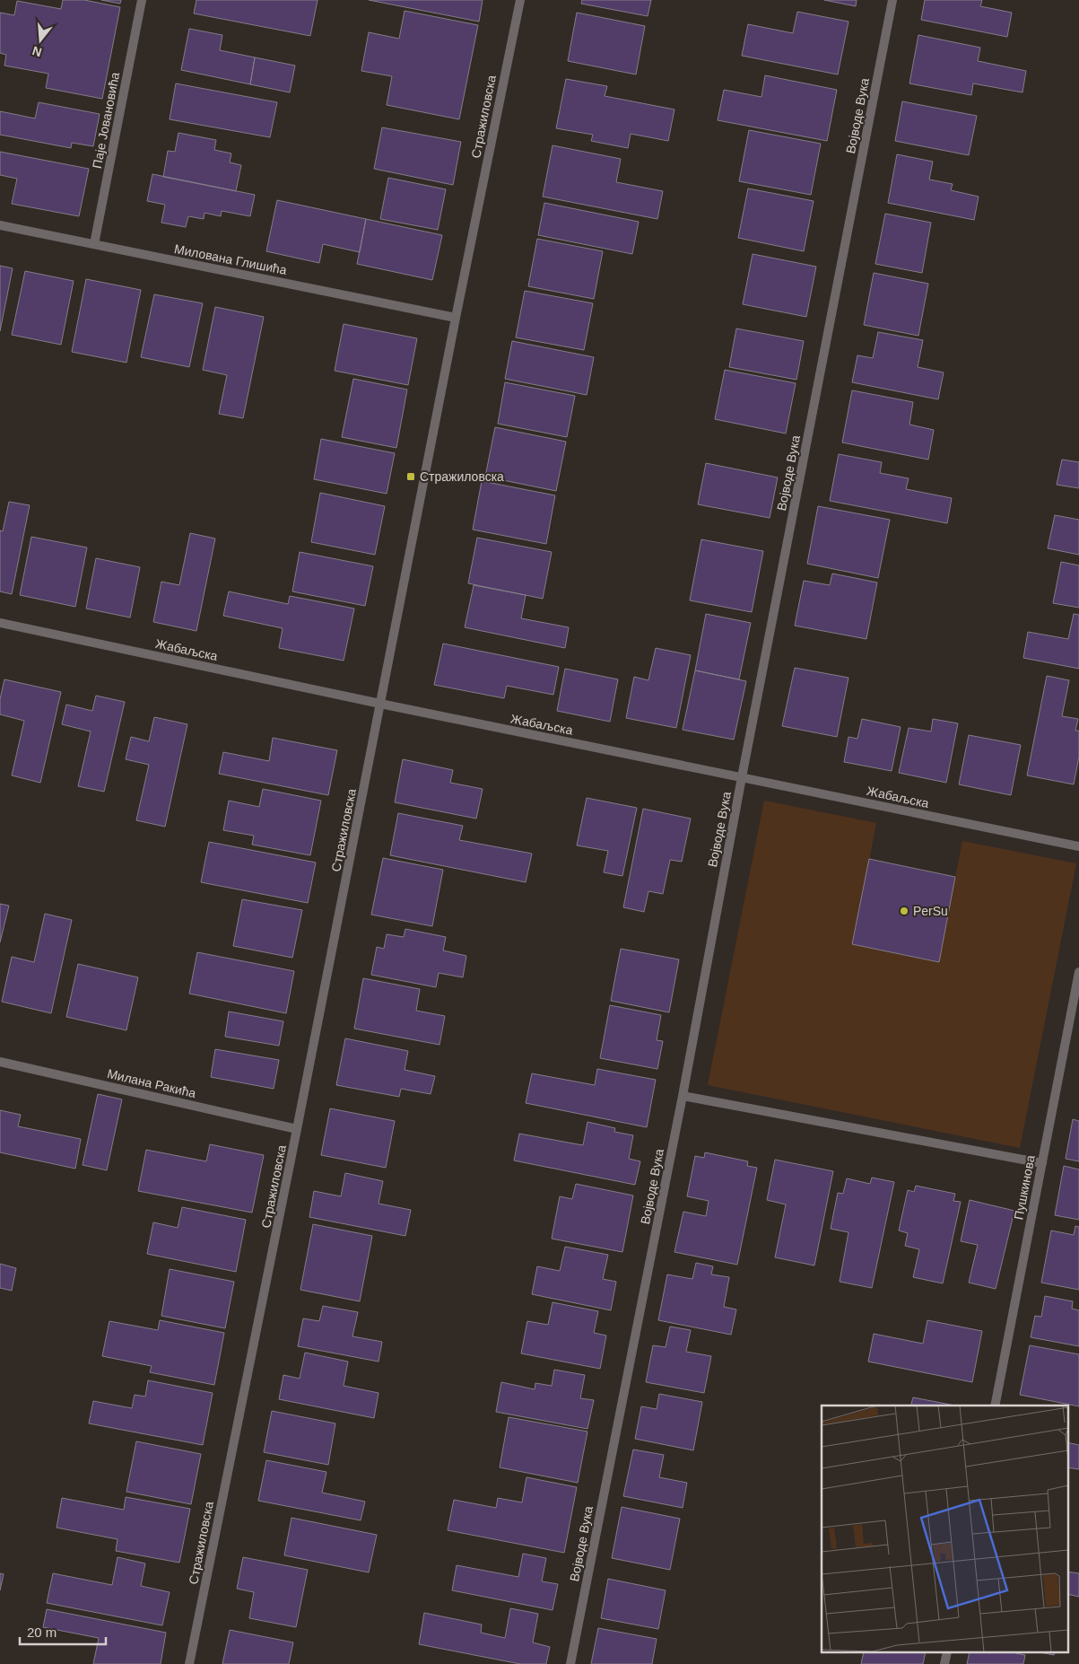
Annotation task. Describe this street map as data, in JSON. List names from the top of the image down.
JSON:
{
  "streets": {
    "street": [
      "Војводе Вука",
      "Стражиловска",
      "Паје Јовановића",
      "Милована Глишића",
      "Жабаљска",
      "Милана Ракића",
      "Пушкинова"
    ]
  },
  "crossings": [
    ["Војводе Вука", "Жабаљска"],
    ["Стражиловска", "Милована Глишића"],
    ["Стражиловска", "Жабаљска"],
    ["Стражиловска", "Милана Ракића"],
    ["Паје Јовановића", "Милована Глишића"]
  ],
  "places": {
    "transit": ["Стражиловска"],
    "other": ["PerSu"]
  },
  "scale_bar": "20 m",
  "north": "bottom"
}
